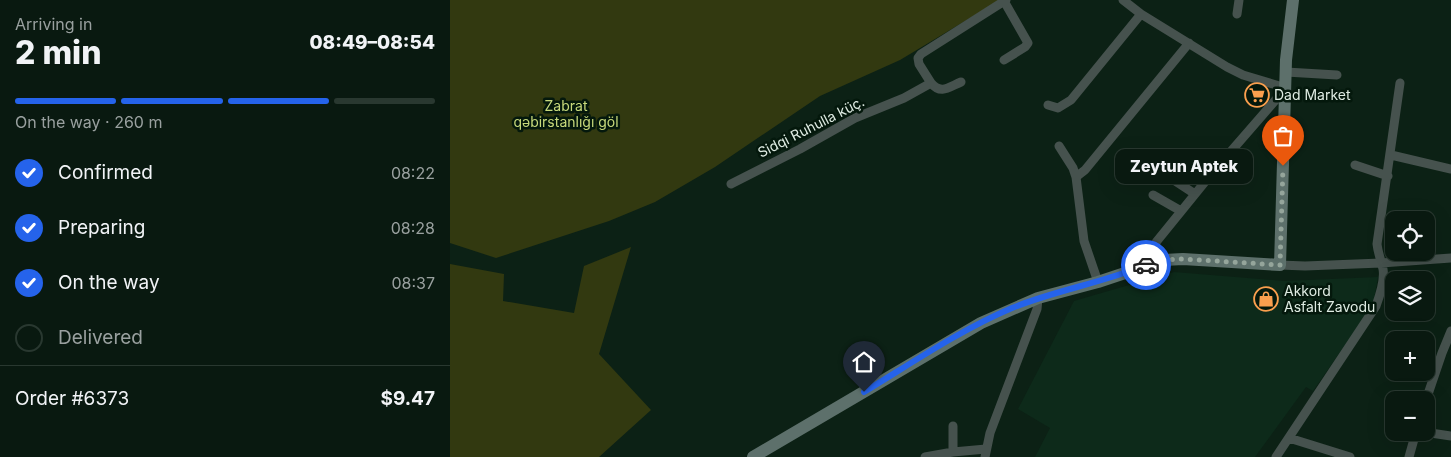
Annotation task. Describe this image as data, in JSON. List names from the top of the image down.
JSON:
{
  "streets": {
    "street": ["Sidqi Ruhulla küç."]
  },
  "parks": ["Zabrat qəbirstanlığı göl"],
  "places": {
    "supermarket": ["Dad Market"],
    "other": ["Zeytun Aptek"],
    "shop": ["Akkord Asfalt Zavodu"]
  },
  "page": {
    "heading": ["2 min", "Arriving in", "08:49–08:54"],
    "panel": ["Order #6373", "$9.47"],
    "bar": "On the way · 260 m",
    "list": [
      ["Confirmed", "08:22"],
      ["Preparing", "08:28"],
      ["On the way", "08:37"],
      "Delivered"
    ],
    "bubble": "Zeytun Aptek",
    "map_buttons": ["+", "−"]
  }
}
